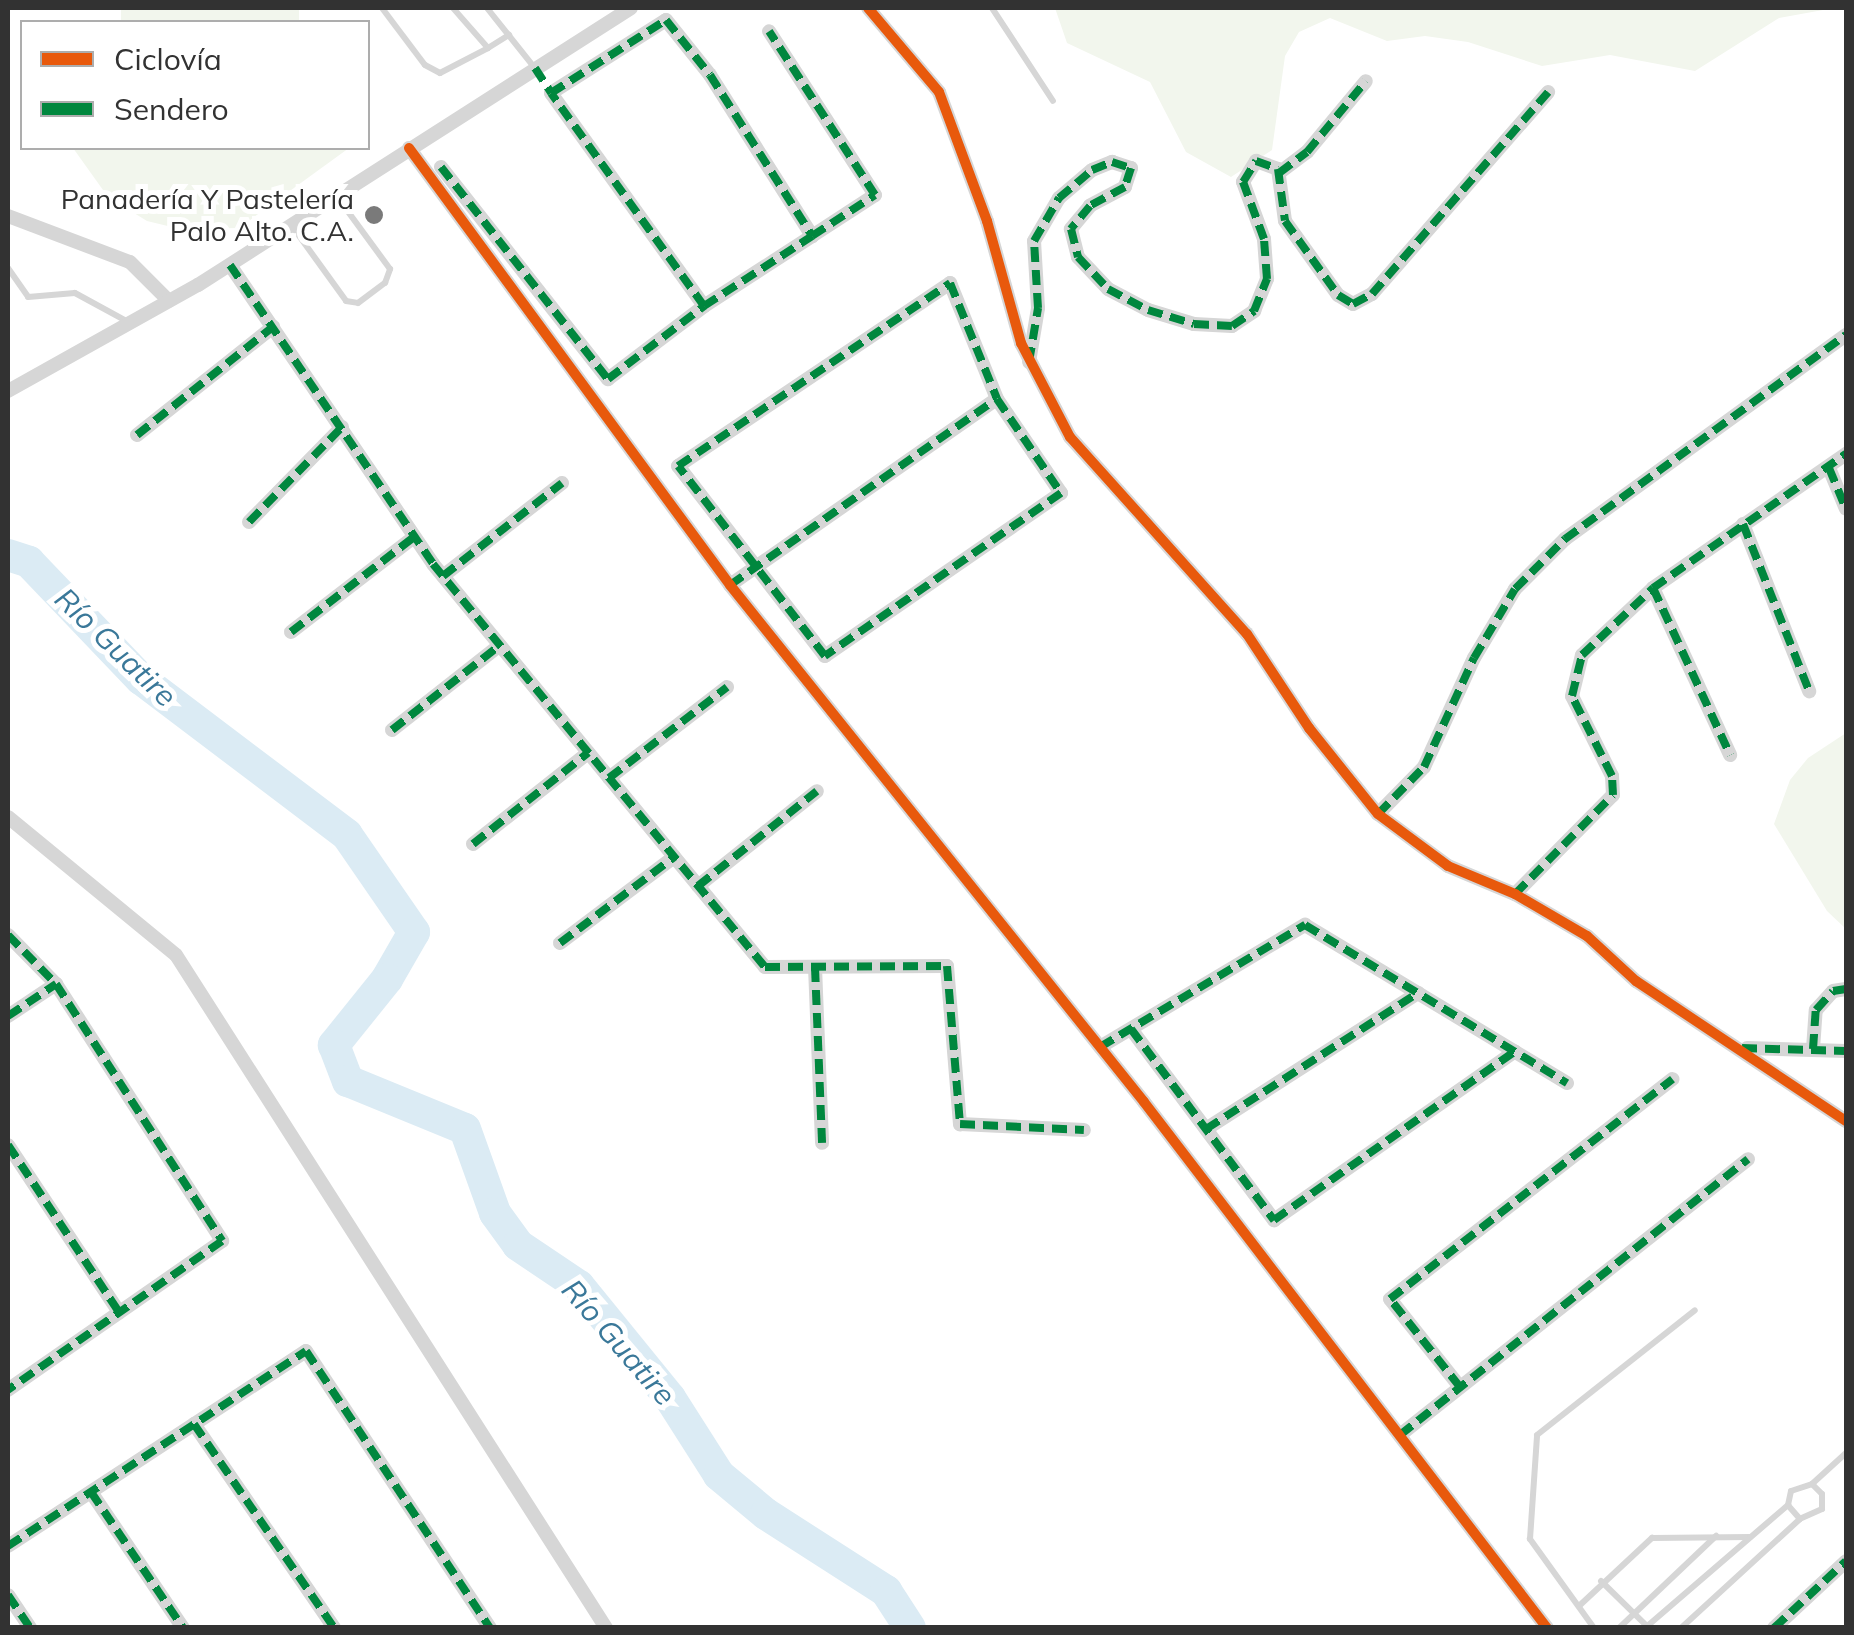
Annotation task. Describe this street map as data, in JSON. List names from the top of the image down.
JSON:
{
  "water": ["Río Guatire"],
  "places": ["Panadería Y Pastelería Palo Alto. C.A."],
  "legend": ["Ciclovía", "Sendero"]
}
